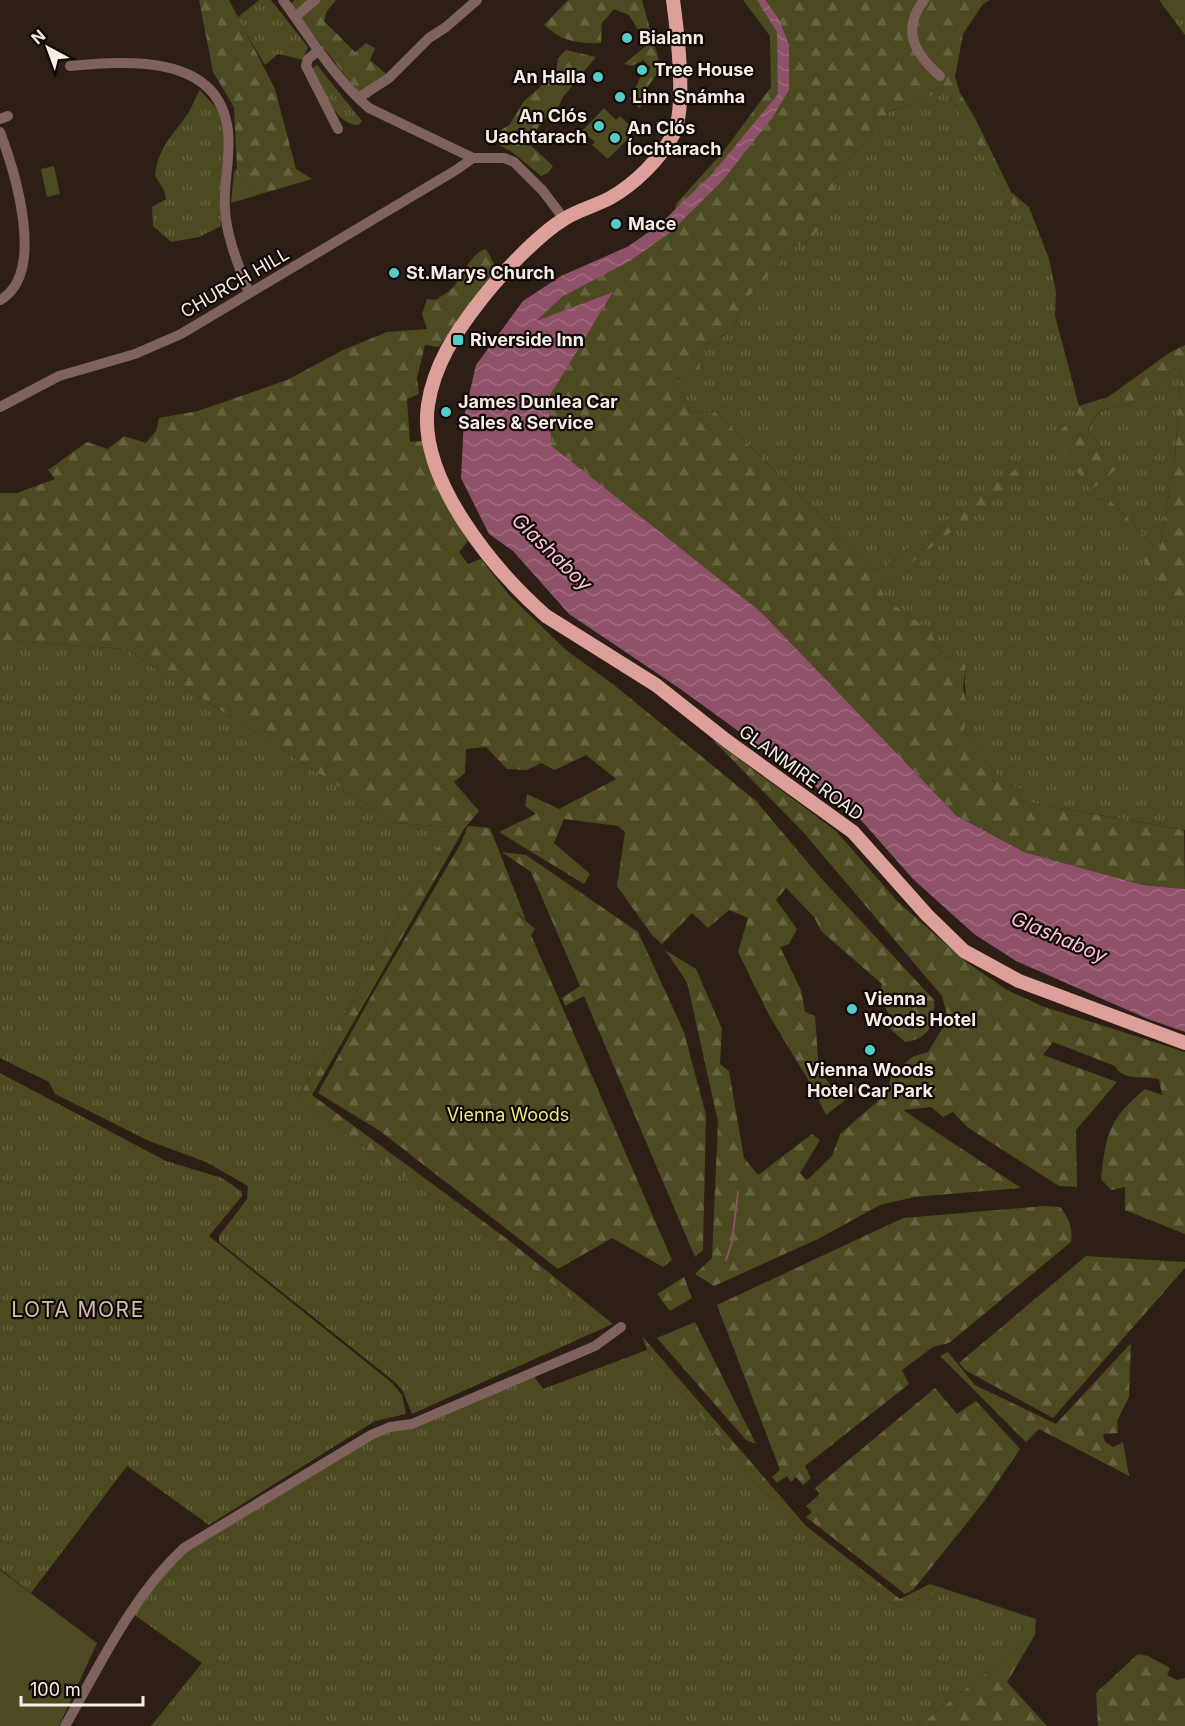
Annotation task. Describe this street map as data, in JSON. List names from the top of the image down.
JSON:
{
  "streets": {
    "main road": ["GLANMIRE ROAD"],
    "street": ["CHURCH HILL"]
  },
  "districts": ["LOTA MORE"],
  "water": ["Glashaboy"],
  "parks": ["Vienna Woods"],
  "places": {
    "other": [
      "Bialann",
      "Tree House",
      "An Halla",
      "Linn Snámha",
      "An Clós Uachtarach",
      "An Clós Íochtarach",
      "Mace",
      "St.Marys Church",
      "James Dunlea Car Sales & Service",
      "Vienna Woods Hotel",
      "Vienna Woods Hotel Car Park"
    ],
    "transit": ["Riverside Inn"]
  },
  "scale_bar": "100 m",
  "north": "top left"
}
